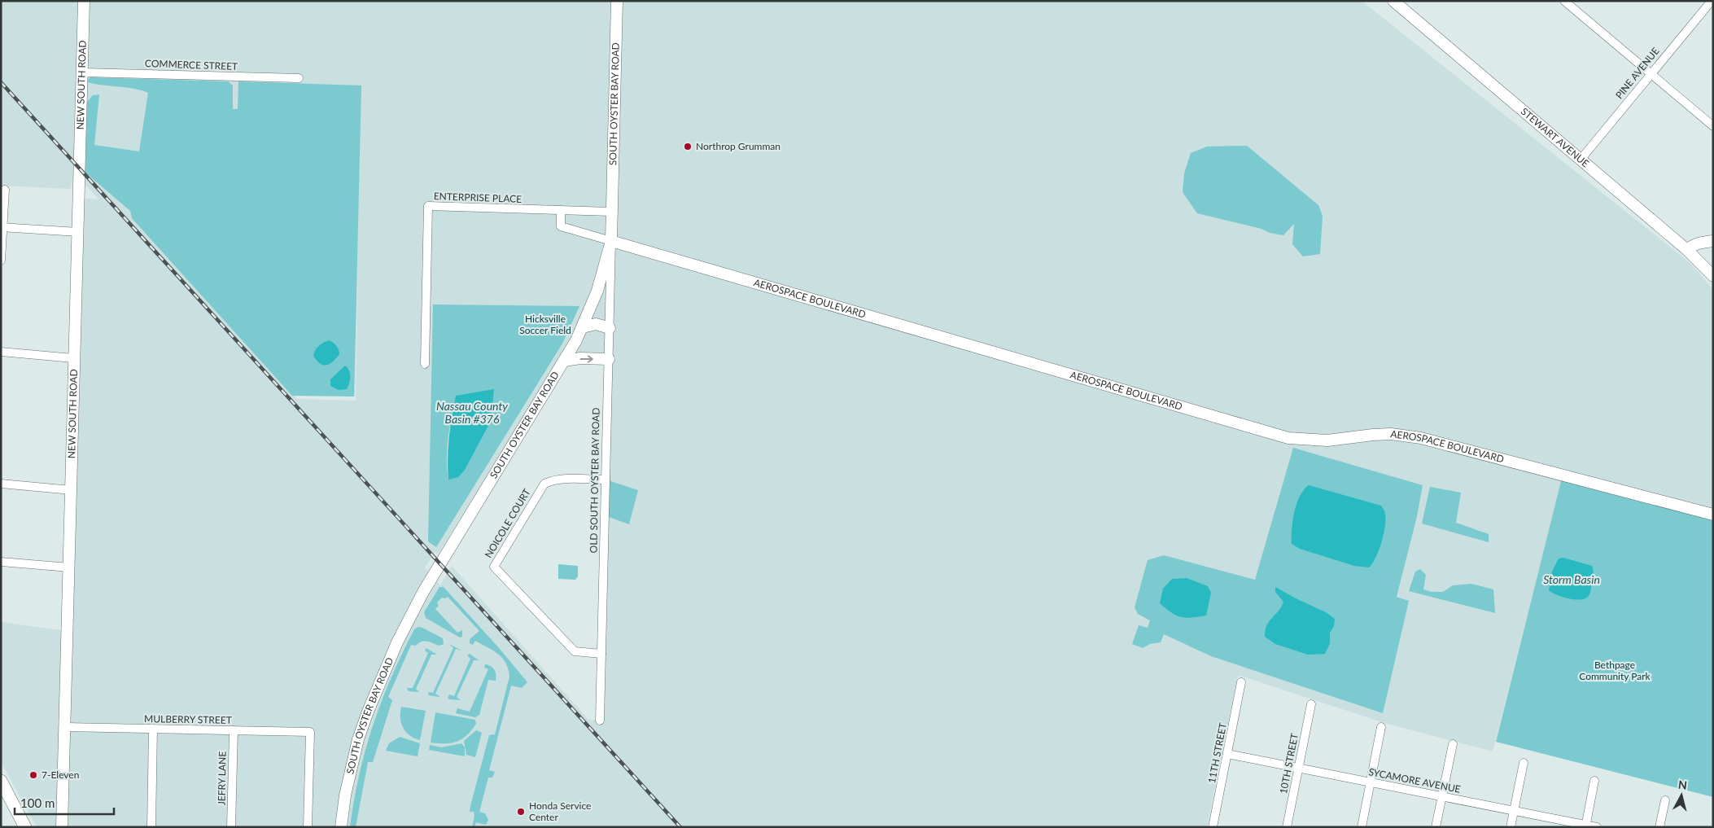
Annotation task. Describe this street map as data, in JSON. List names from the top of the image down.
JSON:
{
  "streets": {
    "street": [
      "COMMERCE STREET",
      "PINE AVENUE",
      "NEW SOUTH ROAD",
      "SOUTH OYSTER BAY ROAD",
      "STEWART AVENUE",
      "ENTERPRISE PLACE",
      "AEROSPACE BOULEVARD",
      "OLD SOUTH OYSTER BAY ROAD",
      "NOICOLE COURT",
      "MULBERRY STREET",
      "11TH STREET",
      "10TH STREET",
      "JEFRY LANE",
      "SYCAMORE AVENUE"
    ]
  },
  "crossings": [
    ["COMMERCE STREET", "NEW SOUTH ROAD"],
    ["PINE AVENUE", "STEWART AVENUE"],
    ["NEW SOUTH ROAD", "MULBERRY STREET"],
    ["SOUTH OYSTER BAY ROAD", "ENTERPRISE PLACE"],
    ["SOUTH OYSTER BAY ROAD", "AEROSPACE BOULEVARD"],
    ["SOUTH OYSTER BAY ROAD", "OLD SOUTH OYSTER BAY ROAD"],
    ["ENTERPRISE PLACE", "AEROSPACE BOULEVARD"],
    ["AEROSPACE BOULEVARD", "OLD SOUTH OYSTER BAY ROAD"],
    ["OLD SOUTH OYSTER BAY ROAD", "NOICOLE COURT"],
    ["MULBERRY STREET", "JEFRY LANE"],
    ["11TH STREET", "SYCAMORE AVENUE"],
    ["10TH STREET", "SYCAMORE AVENUE"]
  ],
  "water": ["Nassau County Basin #376", "Storm Basin"],
  "parks": ["Hicksville Soccer Field", "Bethpage Community Park"],
  "places": ["Northrop Grumman", "7-Eleven", "Honda Service Center"],
  "scale_bar": "100 m",
  "north": "top"
}
